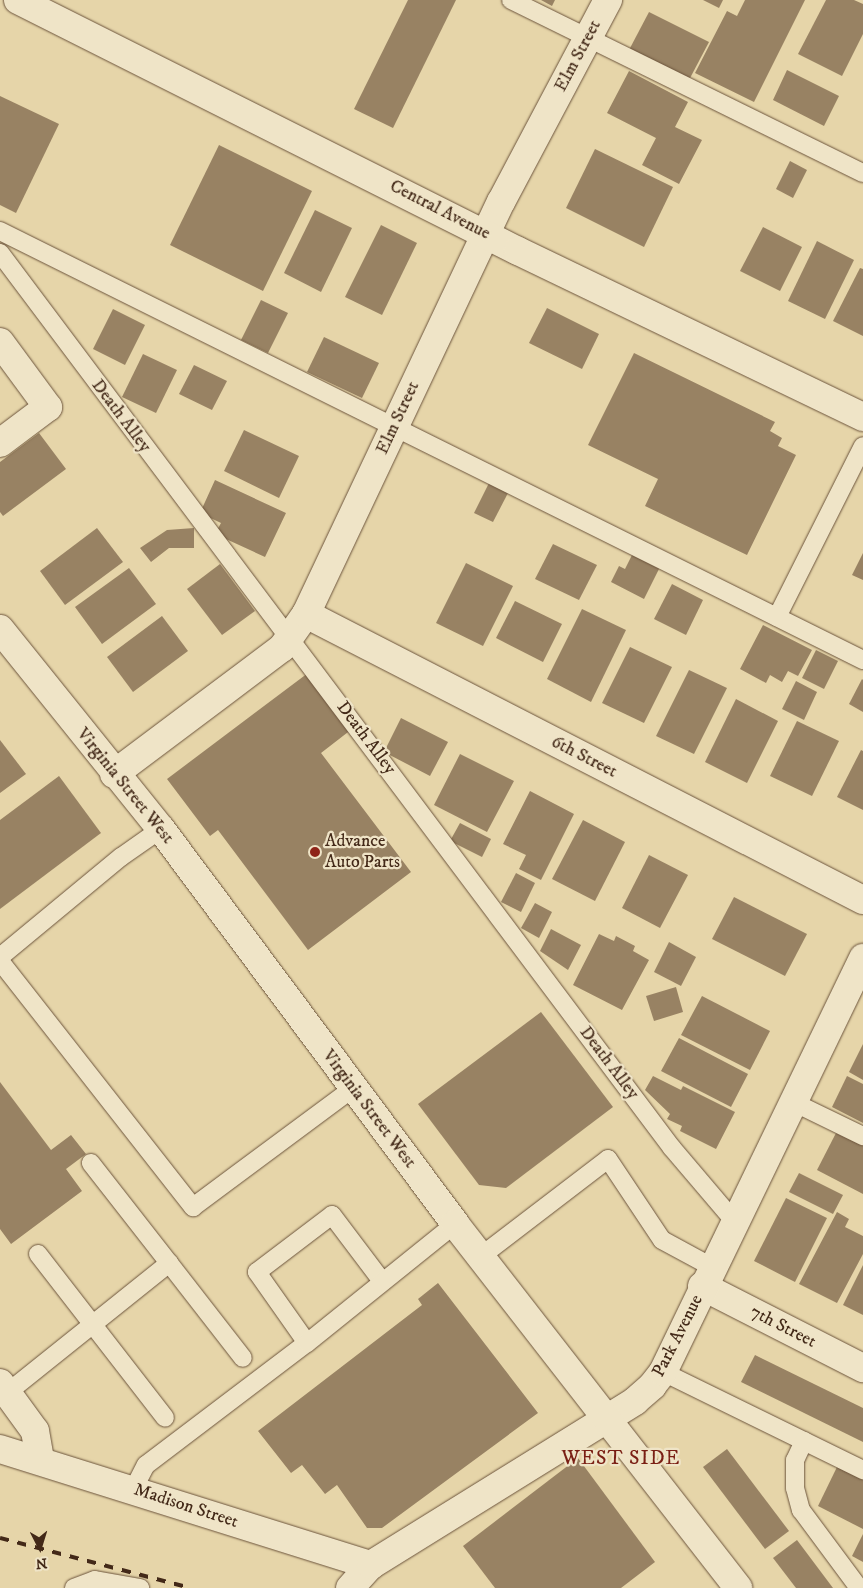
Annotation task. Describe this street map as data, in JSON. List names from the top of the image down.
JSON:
{
  "streets": {
    "street": [
      "Elm Street",
      "Central Avenue",
      "6th Street",
      "Virginia Street West",
      "7th Street",
      "Park Avenue",
      "Madison Street"
    ],
    "lane": ["Death Alley"]
  },
  "crossings": [
    ["Elm Street", "Central Avenue"],
    ["Elm Street", "Death Alley"],
    ["Elm Street", "6th Street"],
    ["Elm Street", "Virginia Street West"],
    ["Death Alley", "Park Avenue"],
    ["Virginia Street West", "Park Avenue"],
    ["7th Street", "Park Avenue"],
    ["Park Avenue", "Madison Street"]
  ],
  "districts": ["WEST SIDE"],
  "places": ["Advance Auto Parts"],
  "north": "bottom"
}
